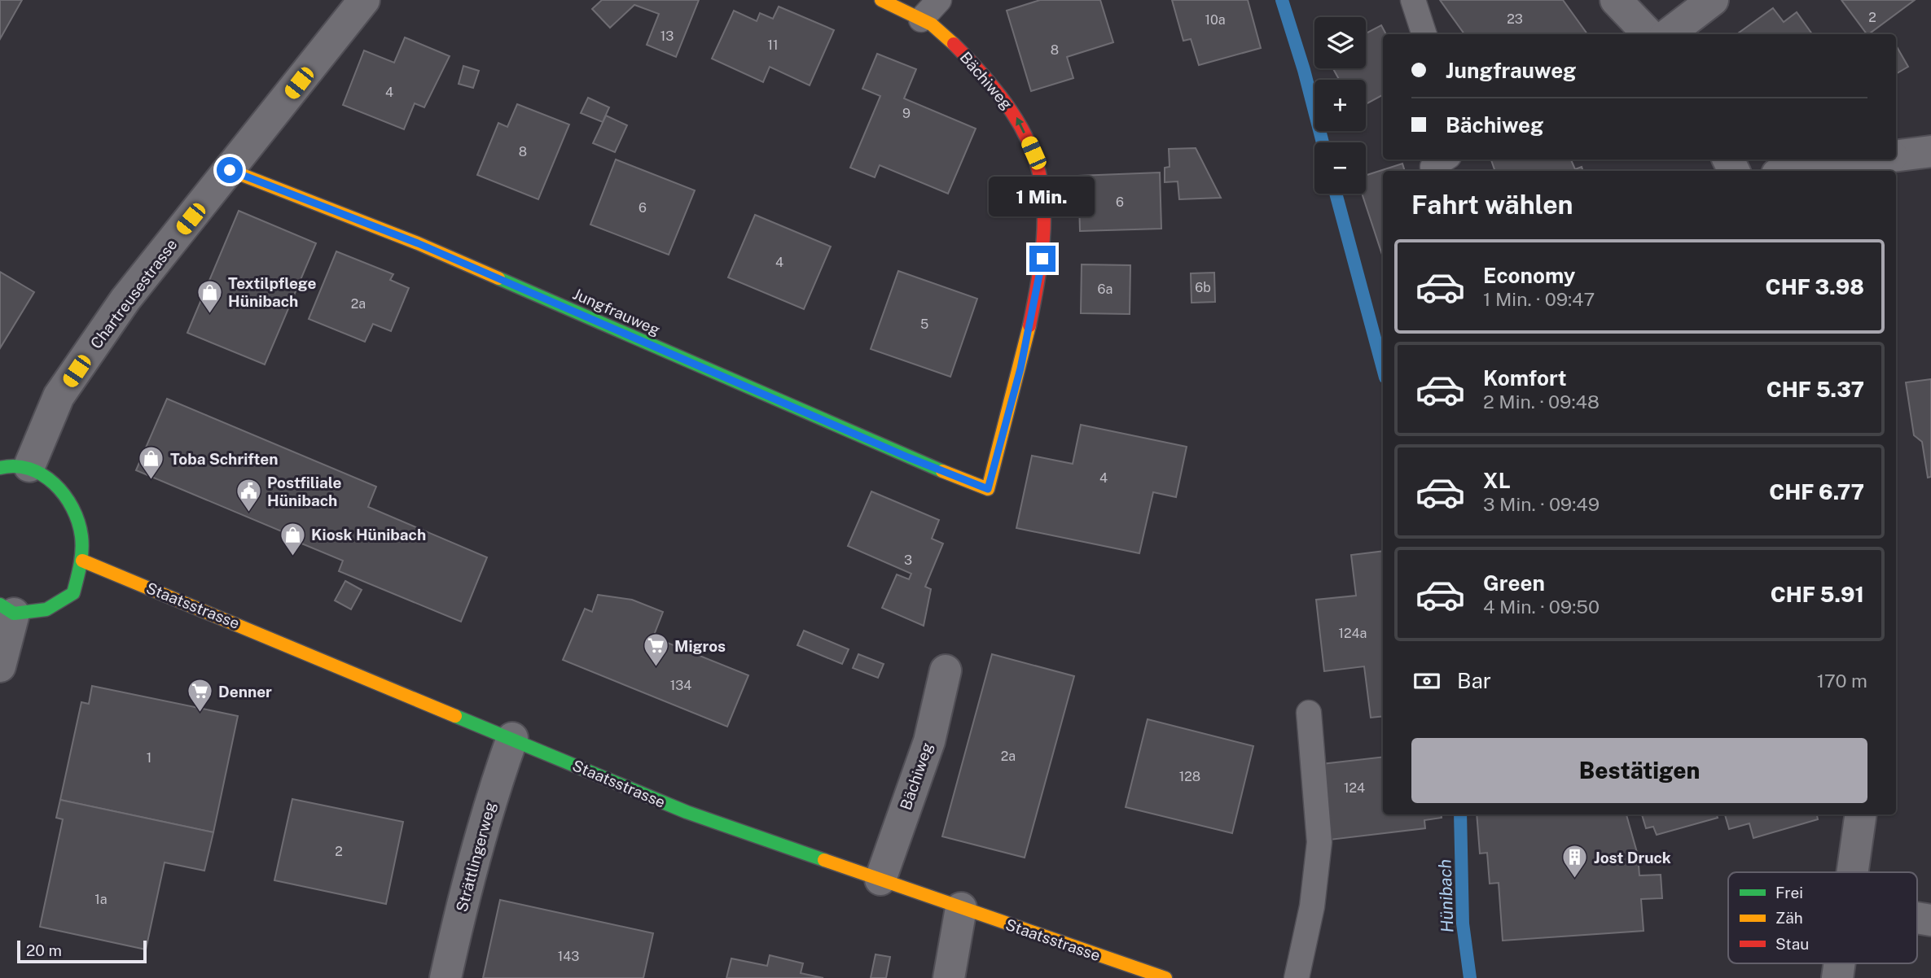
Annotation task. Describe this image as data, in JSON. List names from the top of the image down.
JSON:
{
  "streets": {
    "main road": ["Bächiweg", "Jungfrauweg", "Staatsstrasse"],
    "street": ["Chartreusestrasse", "Strättlingerweg"]
  },
  "crossings": [
    ["Bächiweg", "Jungfrauweg"],
    ["Bächiweg", "Staatsstrasse"],
    ["Chartreusestrasse", "Jungfrauweg"],
    ["Staatsstrasse", "Strättlingerweg"]
  ],
  "one_way": ["Bächiweg"],
  "water": ["Hünibach"],
  "places": {
    "shop": ["Textilpflege Hünibach", "Toba Schriften", "Kiosk Hünibach"],
    "public building": ["Postfiliale Hünibach"],
    "supermarket": ["Migros", "Denner"],
    "building": ["Jost Druck"]
  },
  "house_numbers": [
    "2",
    "23",
    "10a",
    "13",
    "11",
    "8",
    "4",
    "9",
    "8",
    "6",
    "6",
    "4",
    "6b",
    "6a",
    "2a",
    "5",
    "4",
    "3",
    "124a",
    "134",
    "2a",
    "1",
    "128",
    "124",
    "2",
    "1a",
    "143"
  ],
  "legend": ["Frei", "Zäh", "Stau"],
  "scale_bar": "20 m",
  "page": {
    "map_buttons": ["+", "−"],
    "banner": ["Jungfrauweg", "Bächiweg"],
    "heading": "Fahrt wählen",
    "bubble": "1 Min.",
    "list": [
      {
        "name": "Economy",
        "note": "1 Min. · 09:47",
        "value": "CHF 3.98"
      },
      {
        "name": "Komfort",
        "note": "2 Min. · 09:48",
        "value": "CHF 5.37"
      },
      {
        "name": "XL",
        "note": "3 Min. · 09:49",
        "value": "CHF 6.77"
      },
      {
        "name": "Green",
        "note": "4 Min. · 09:50",
        "value": "CHF 5.91"
      }
    ],
    "pay": ["Bar", "170 m"],
    "buttons": "Bestätigen",
    "scale": "20 m"
  }
}
